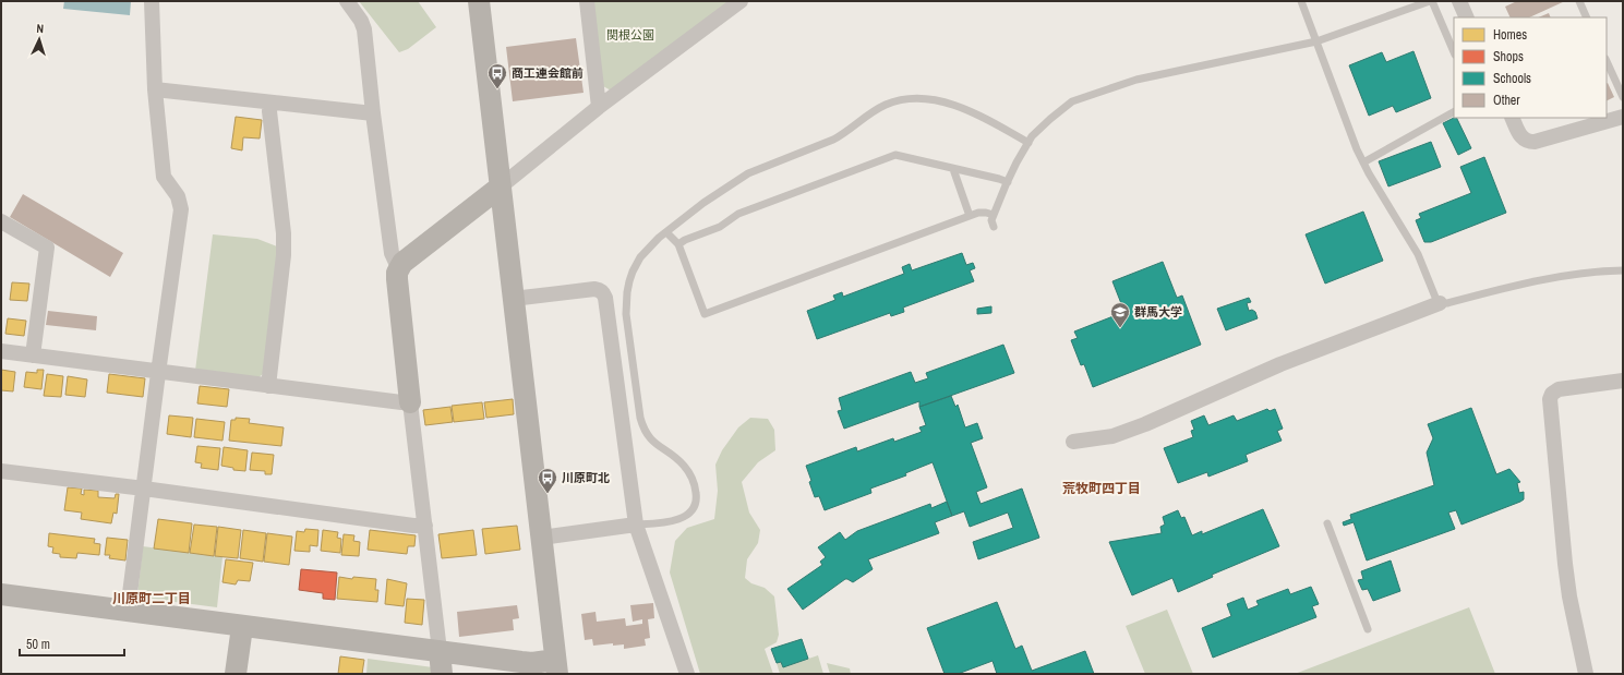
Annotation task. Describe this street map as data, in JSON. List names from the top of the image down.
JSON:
{
  "districts": ["荒牧町四丁目", "川原町二丁目"],
  "parks": ["関根公園"],
  "places": {
    "bus stop": ["商工連会館前", "川原町北"],
    "school or university": ["群馬大学"]
  },
  "legend": [
    "Homes",
    "Shops",
    "Schools",
    "Other"
  ],
  "scale_bar": "50 m",
  "north": "top"
}
